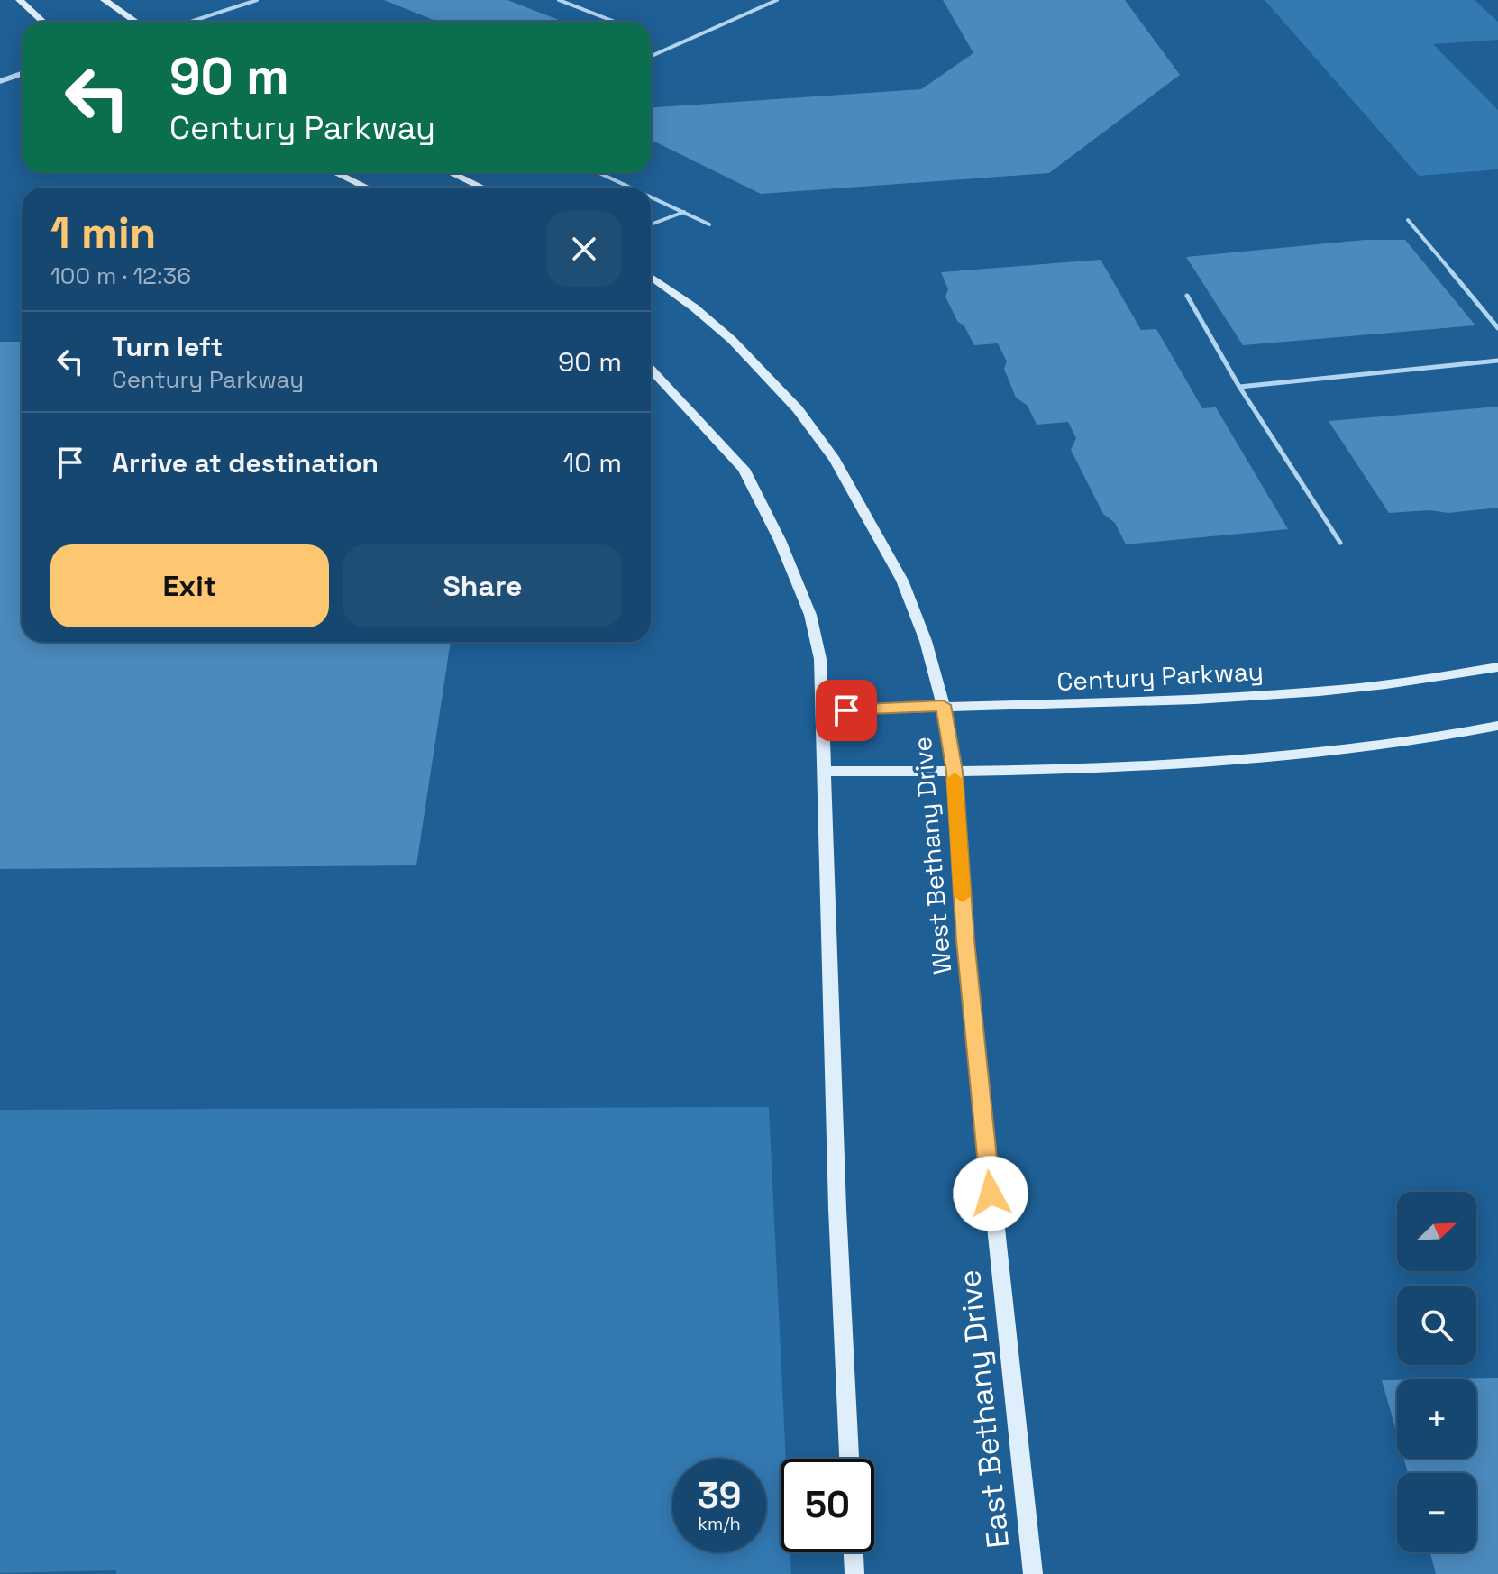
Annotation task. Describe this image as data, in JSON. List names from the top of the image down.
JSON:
{
  "streets": {
    "main road": ["Century Parkway", "West Bethany Drive", "East Bethany Drive"]
  },
  "crossings": [
    ["Century Parkway", "West Bethany Drive"],
    ["West Bethany Drive", "East Bethany Drive"]
  ],
  "north": "top right",
  "page": {
    "turn": ["90 m", "Century Parkway"],
    "heading": ["1 min", "100 m · 12:36"],
    "list": [
      {
        "name": "Turn left",
        "note": "Century Parkway",
        "value": "90 m"
      },
      {
        "name": "Arrive at destination",
        "value": "10 m"
      }
    ],
    "buttons": ["Exit", "Share"],
    "map_buttons": ["+", "−"],
    "speed": "39 km/h",
    "limit": "50"
  }
}
